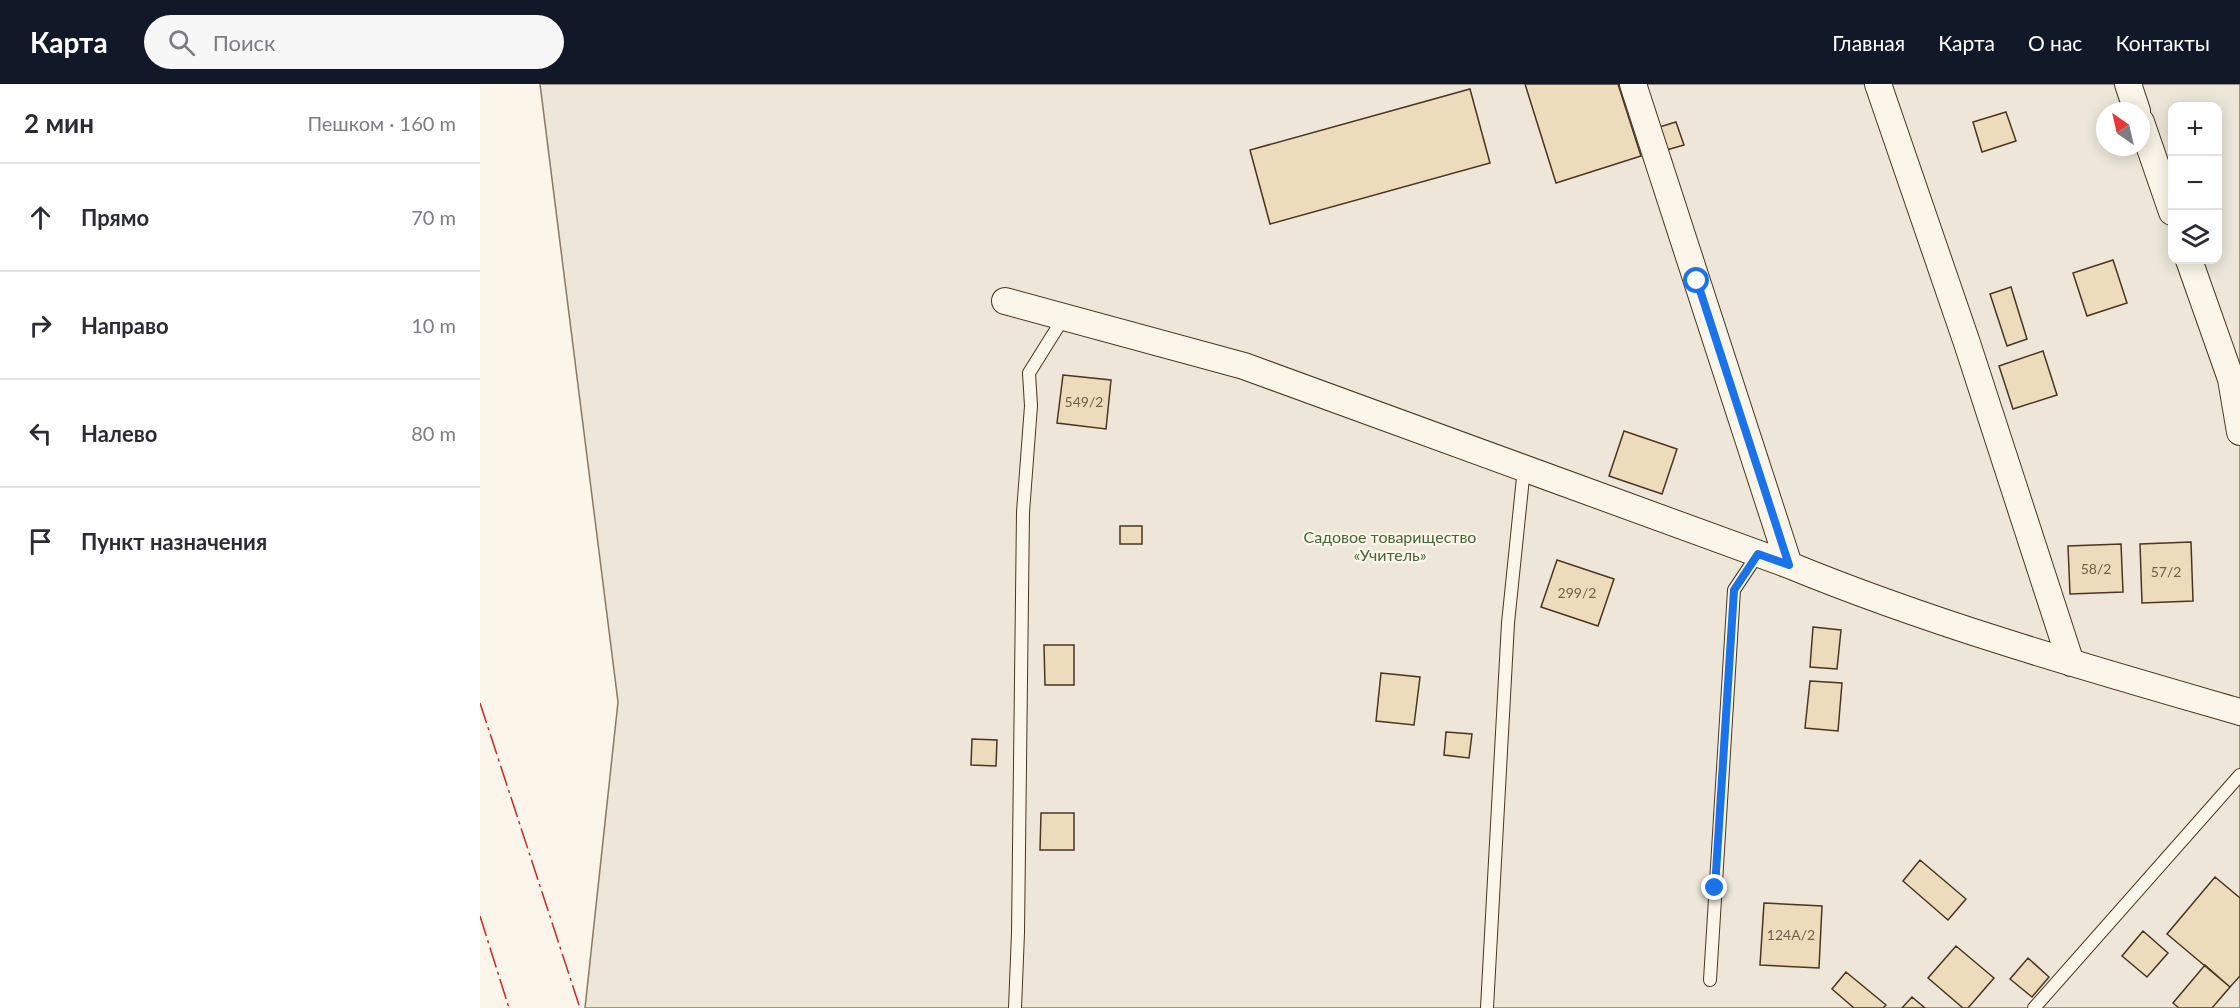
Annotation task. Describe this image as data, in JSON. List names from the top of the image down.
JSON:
{
  "parks": ["Садовое товарищество «Учитель»"],
  "house_numbers": [
    "549/2",
    "58/2",
    "57/2",
    "299/2",
    "124А/2"
  ],
  "north": "top left",
  "page": {
    "header": "Карта",
    "search": "Поиск",
    "nav": [
      "Главная",
      "Карта",
      "О нас",
      "Контакты"
    ],
    "heading": ["2 мин", "Пешком · 160 m"],
    "map_buttons": ["+", "−"],
    "list": [
      ["Прямо", "70 m"],
      ["Направо", "10 m"],
      ["Налево", "80 m"],
      "Пункт назначения"
    ]
  }
}
